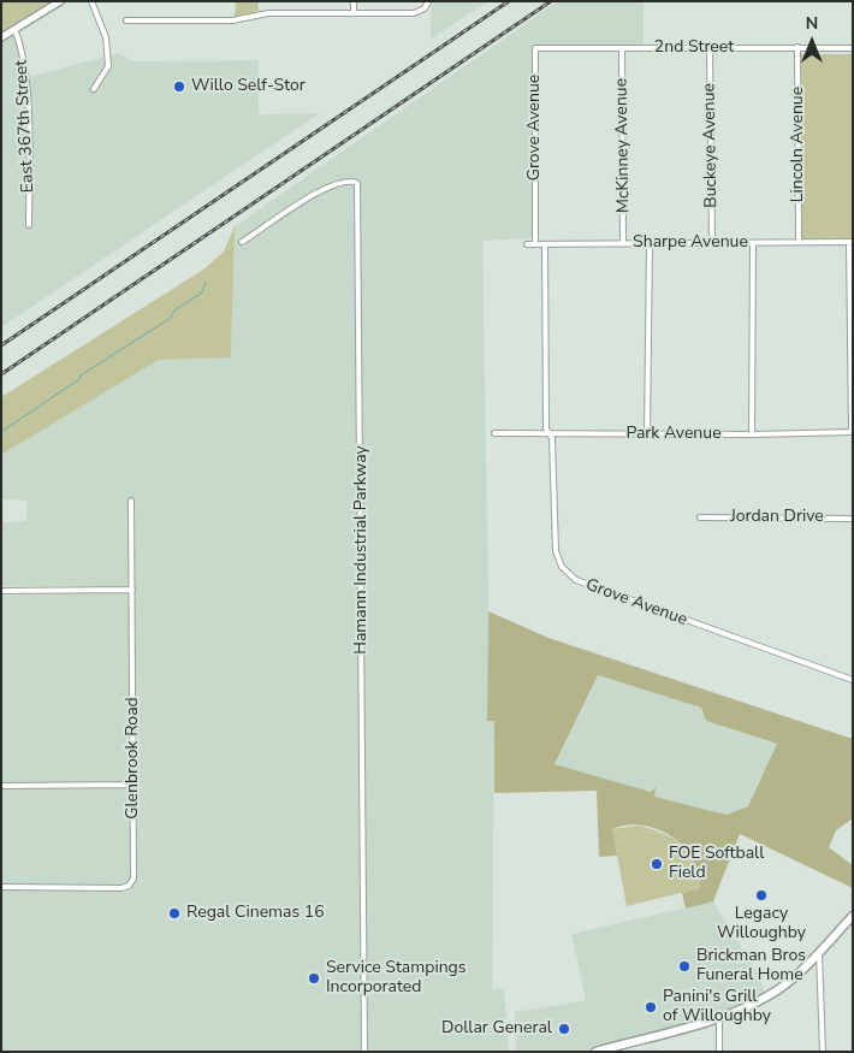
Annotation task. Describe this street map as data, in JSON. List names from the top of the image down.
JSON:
{
  "streets": {
    "street": [
      "2nd Street",
      "East 367th Street",
      "Grove Avenue",
      "Lincoln Avenue",
      "McKinney Avenue",
      "Buckeye Avenue",
      "Sharpe Avenue",
      "Park Avenue",
      "Jordan Drive",
      "Hamann Industrial Parkway",
      "Glenbrook Road"
    ]
  },
  "crossings": [
    ["2nd Street", "Grove Avenue"],
    ["2nd Street", "Lincoln Avenue"],
    ["2nd Street", "McKinney Avenue"],
    ["2nd Street", "Buckeye Avenue"],
    ["Grove Avenue", "Sharpe Avenue"],
    ["Grove Avenue", "Park Avenue"],
    ["Lincoln Avenue", "Sharpe Avenue"],
    ["McKinney Avenue", "Sharpe Avenue"],
    ["Buckeye Avenue", "Sharpe Avenue"]
  ],
  "places": [
    "Willo Self-Stor",
    "FOE Softball Field",
    "Legacy Willoughby",
    "Regal Cinemas 16",
    "Brickman Bros Funeral Home",
    "Service Stampings Incorporated",
    "Panini's Grill of Willoughby",
    "Dollar General"
  ],
  "north": "top"
}
